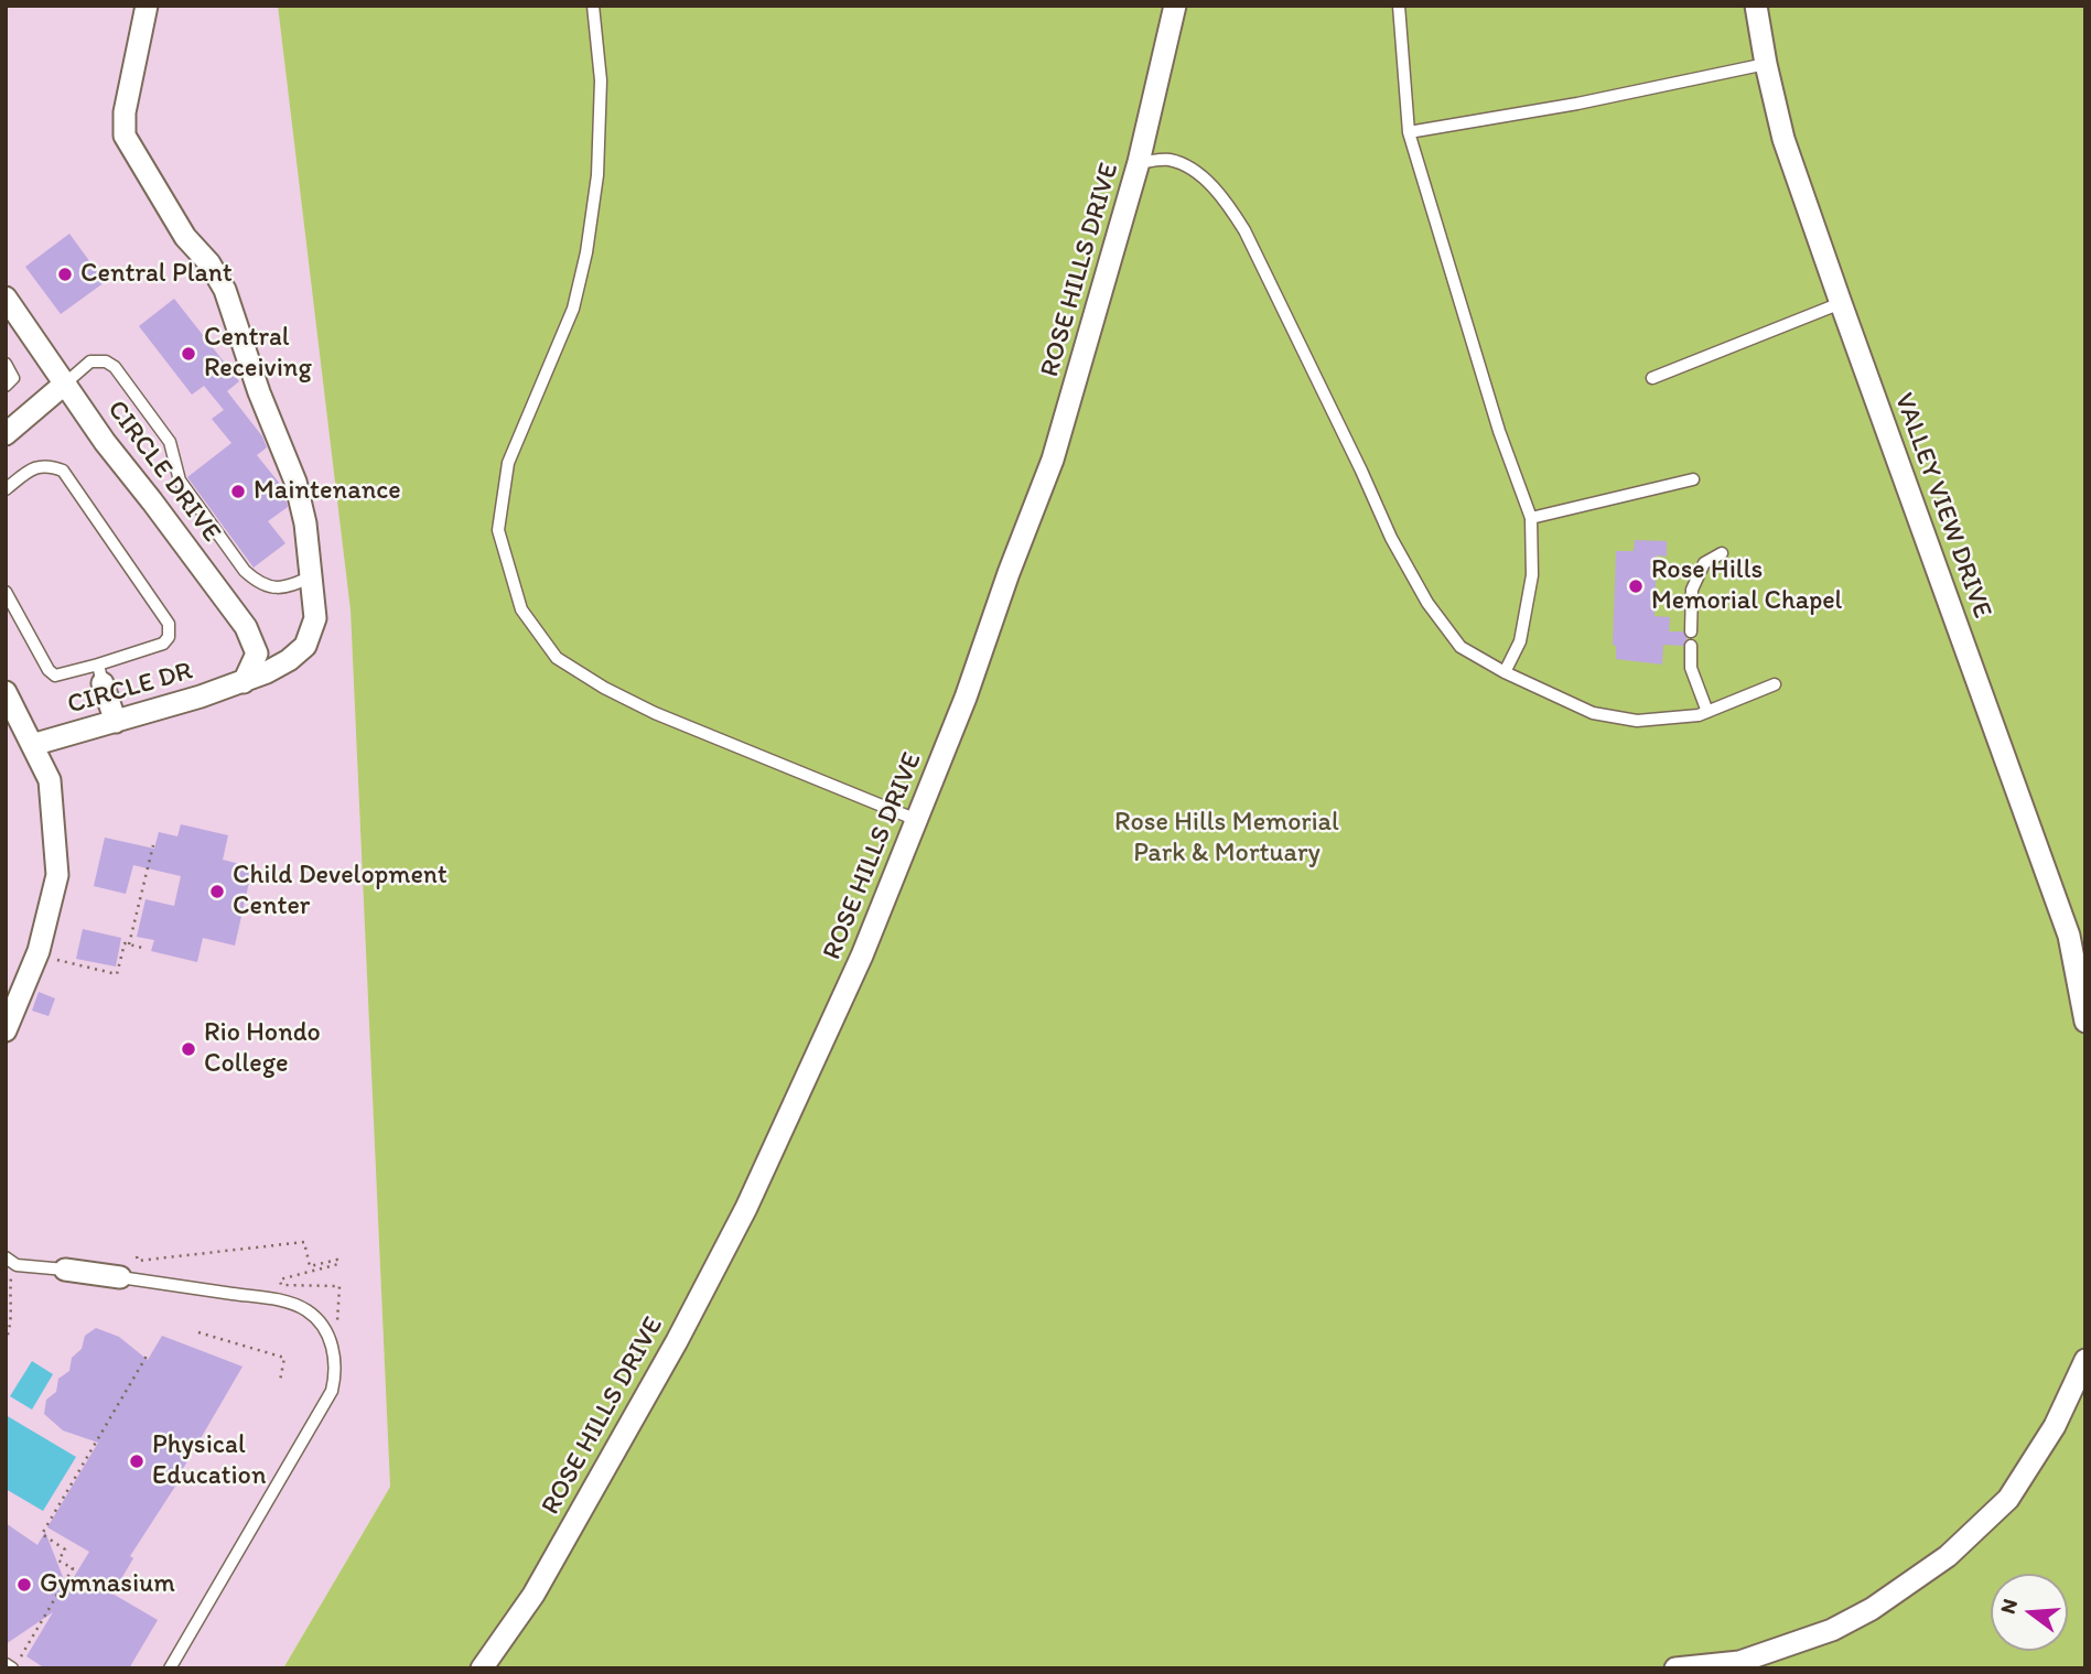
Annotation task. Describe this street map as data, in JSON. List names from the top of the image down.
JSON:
{
  "streets": {
    "street": [
      "ROSE HILLS DRIVE",
      "CIRCLE DRIVE",
      "VALLEY VIEW DRIVE",
      "CIRCLE DR"
    ]
  },
  "crossings": [
    ["CIRCLE DRIVE", "CIRCLE DR"]
  ],
  "parks": ["Rose Hills Memorial Park & Mortuary"],
  "places": [
    "Central Plant",
    "Central Receiving",
    "Maintenance",
    "Rose Hills Memorial Chapel",
    "Child Development Center",
    "Rio Hondo College",
    "Physical Education",
    "Gymnasium"
  ],
  "north": "left"
}
